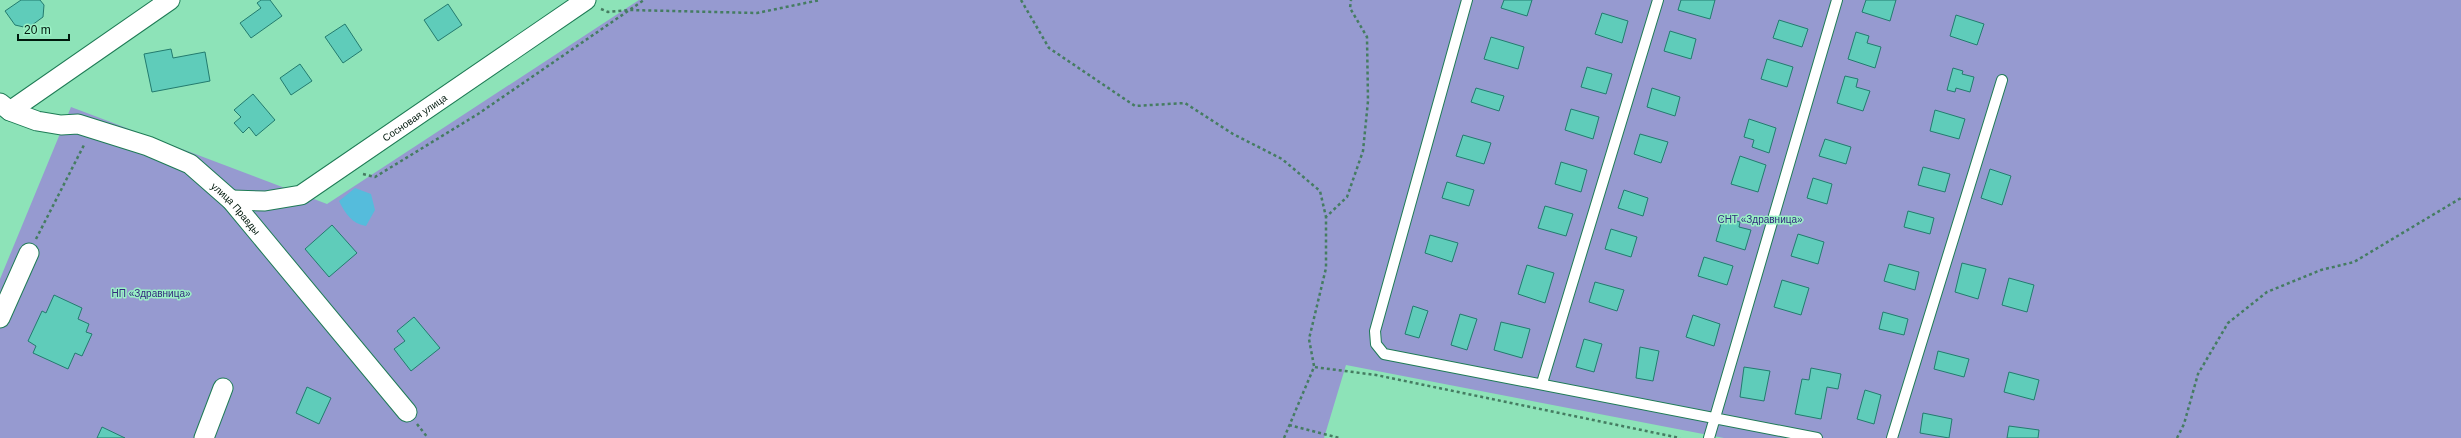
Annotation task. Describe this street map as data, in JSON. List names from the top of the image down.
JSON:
{
  "streets": {
    "street": ["Сосновая улица", "улица Правды"]
  },
  "crossings": [
    ["Сосновая улица", "улица Правды"]
  ],
  "parks": ["СНТ «Здравница»", "НП «Здравница»"],
  "scale_bar": "20 m"
}
